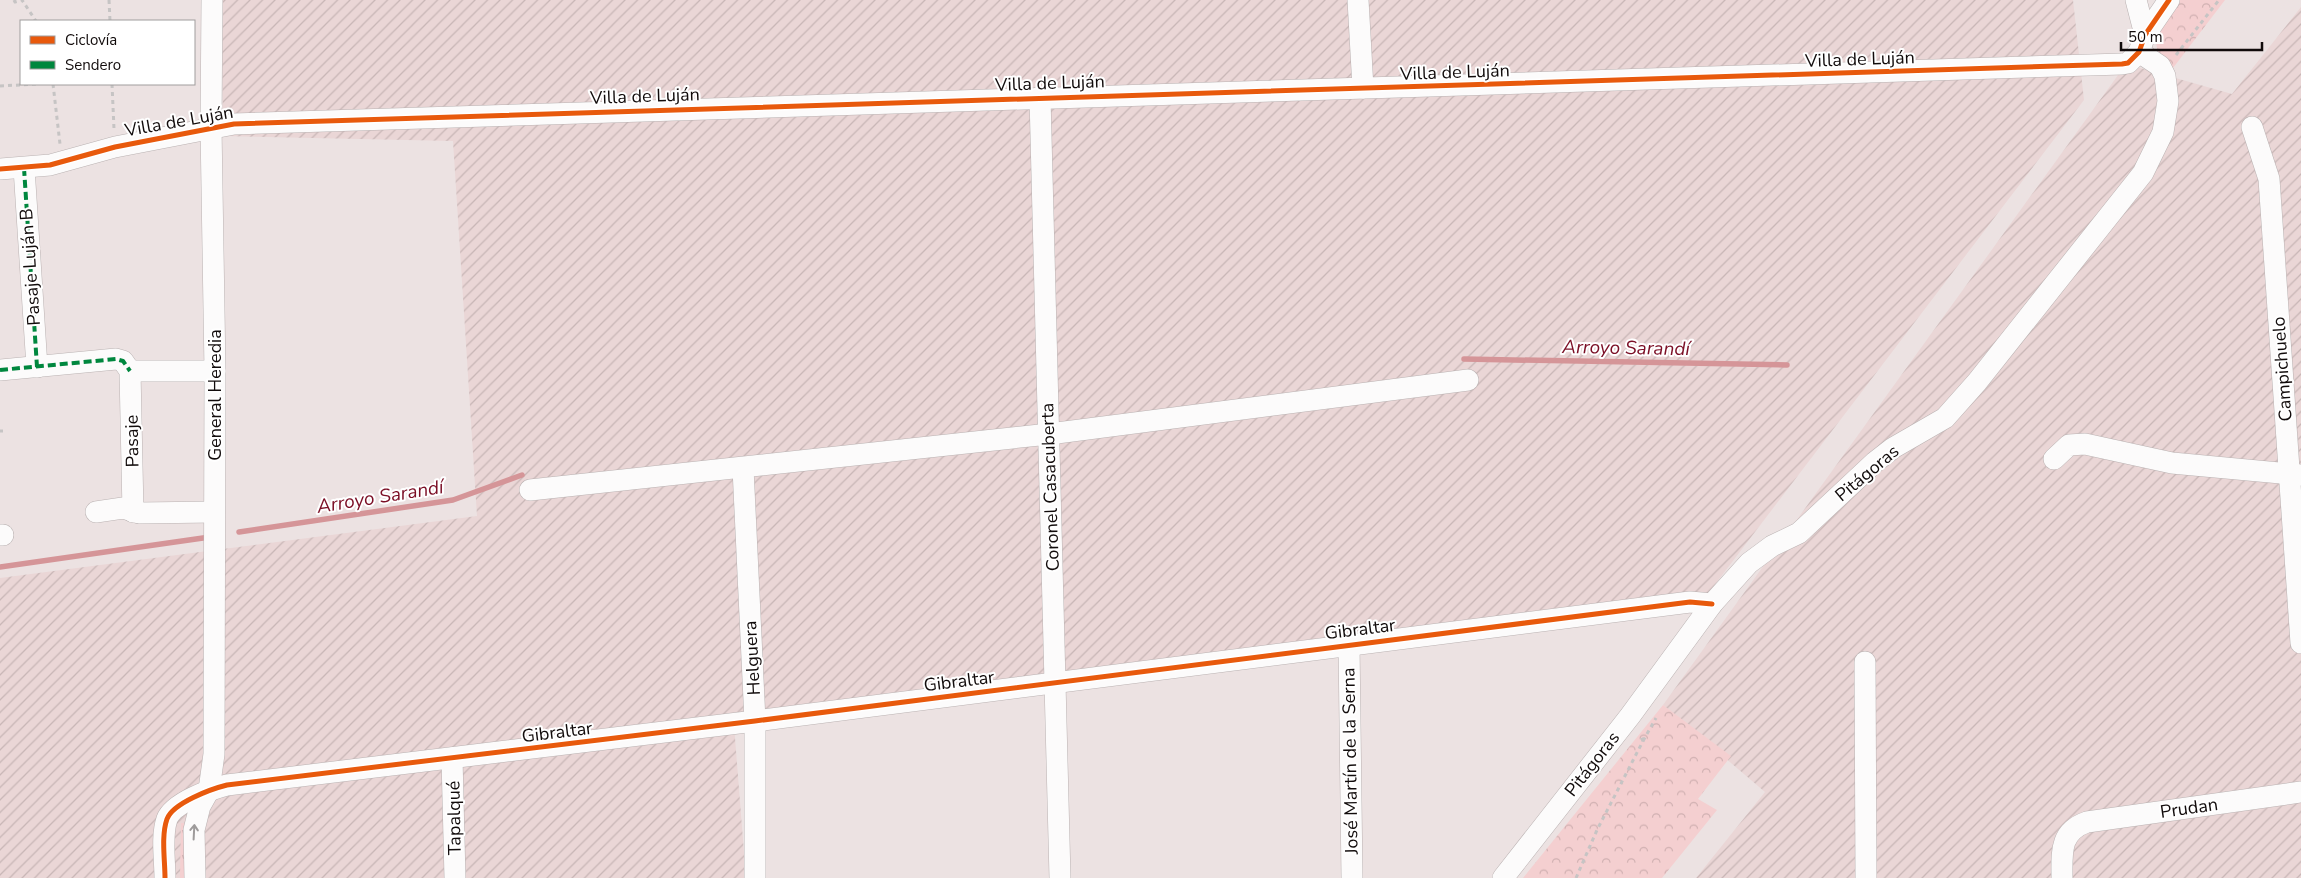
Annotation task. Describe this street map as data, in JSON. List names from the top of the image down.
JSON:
{
  "streets": {
    "street": [
      "Villa de Luján",
      "Pasaje Luján B",
      "Campichuelo",
      "General Heredia",
      "Pasaje",
      "Pitágoras",
      "Coronel Casacuberta",
      "Gibraltar",
      "Helguera",
      "José Martín de la Serna",
      "Prudan",
      "Tapalqué"
    ]
  },
  "crossings": [
    ["Villa de Luján", "Pasaje Luján B"],
    ["Villa de Luján", "General Heredia"],
    ["Villa de Luján", "Pitágoras"],
    ["Villa de Luján", "Coronel Casacuberta"],
    ["General Heredia", "Gibraltar"],
    ["Pitágoras", "Gibraltar"],
    ["Coronel Casacuberta", "Gibraltar"],
    ["Gibraltar", "Helguera"],
    ["Gibraltar", "José Martín de la Serna"],
    ["Gibraltar", "Tapalqué"]
  ],
  "water": ["Arroyo Sarandí"],
  "legend": ["Ciclovía", "Sendero"],
  "scale_bar": "50 m"
}
